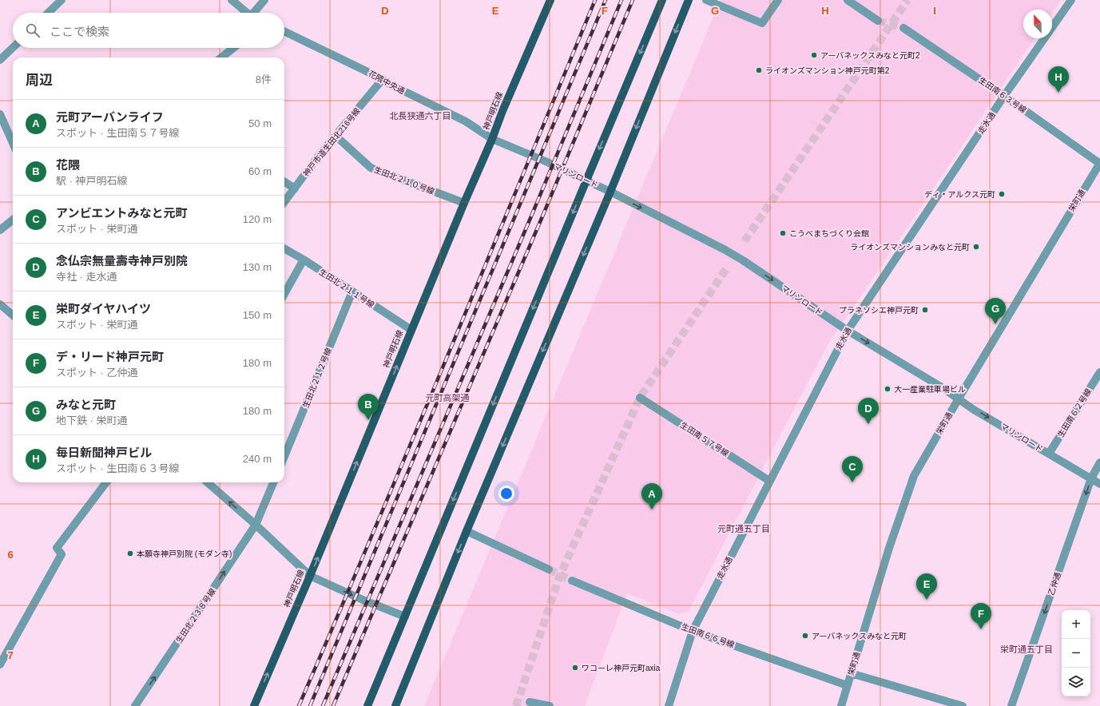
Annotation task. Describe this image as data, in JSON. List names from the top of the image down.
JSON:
{
  "streets": {
    "main road": ["神戸明石線"],
    "street": [
      "花隈中央通",
      "生田南６３号線",
      "走水通",
      "神戸市道生田北216号線",
      "マリンロード",
      "生田北２１０号線",
      "栄町通",
      "生田北２１１号線",
      "生田北２１２号線",
      "生田南６２号線",
      "生田南５７号線",
      "乙仲通",
      "生田北２３８号線",
      "生田南６６号線"
    ]
  },
  "crossings": [
    ["花隈中央通", "神戸明石線"],
    ["花隈中央通", "神戸市道生田北216号線"],
    ["花隈中央通", "マリンロード"],
    ["生田南６３号線", "走水通"],
    ["生田南６３号線", "栄町通"],
    ["神戸明石線", "マリンロード"],
    ["神戸明石線", "生田北２１０号線"],
    ["神戸明石線", "生田北２１１号線"],
    ["走水通", "マリンロード"],
    ["走水通", "生田南５７号線"],
    ["走水通", "生田南６６号線"],
    ["神戸市道生田北216号線", "生田北２１０号線"],
    ["マリンロード", "栄町通"],
    ["マリンロード", "生田南６２号線"],
    ["マリンロード", "乙仲通"],
    ["栄町通", "生田南６６号線"],
    ["生田北２１１号線", "生田北２１２号線"]
  ],
  "one_way": [
    "神戸明石線",
    "マリンロード",
    "乙仲通",
    "生田北２３８号線"
  ],
  "districts": [
    "北長狭通六丁目",
    "元町高架通",
    "元町通五丁目",
    "栄町通五丁目"
  ],
  "places": [
    "アーバネックスみなと元町2",
    "ライオンズマンション神戸元町第2",
    "ディ・アルクス元町",
    "こうべまちづくり会館",
    "ライオンズマンションみなと元町",
    "プラネソシエ神戸元町",
    "大一産業駐車場ビル",
    "本願寺神戸別院 (モダン寺)",
    "アーバネックスみなと元町",
    "ワコーレ神戸元町axia"
  ],
  "north": "top",
  "page": {
    "search": "ここで検索",
    "heading": ["周辺", "8件"],
    "pins": [
      "H",
      "G",
      "B",
      "D",
      "C",
      "A",
      "E",
      "F"
    ],
    "list": [
      {
        "mark": "A",
        "name": "元町アーバンライフ",
        "note": "スポット · 生田南５７号線",
        "value": "50 m"
      },
      {
        "mark": "B",
        "name": "花隈",
        "note": "駅 · 神戸明石線",
        "value": "60 m"
      },
      {
        "mark": "C",
        "name": "アンビエントみなと元町",
        "note": "スポット · 栄町通",
        "value": "120 m"
      },
      {
        "mark": "D",
        "name": "念仏宗無量壽寺神戸別院",
        "note": "寺社 · 走水通",
        "value": "130 m"
      },
      {
        "mark": "E",
        "name": "栄町ダイヤハイツ",
        "note": "スポット · 栄町通",
        "value": "150 m"
      },
      {
        "mark": "F",
        "name": "デ・リード神戸元町",
        "note": "スポット · 乙仲通",
        "value": "180 m"
      },
      {
        "mark": "G",
        "name": "みなと元町",
        "note": "地下鉄 · 栄町通",
        "value": "180 m"
      },
      {
        "mark": "H",
        "name": "毎日新聞神戸ビル",
        "note": "スポット · 生田南６３号線",
        "value": "240 m"
      }
    ],
    "map_buttons": ["+", "−"]
  },
  "grid": {
    "columns": [
      "D",
      "E",
      "F",
      "G",
      "H",
      "I"
    ],
    "rows": ["6", "7"]
  }
}
